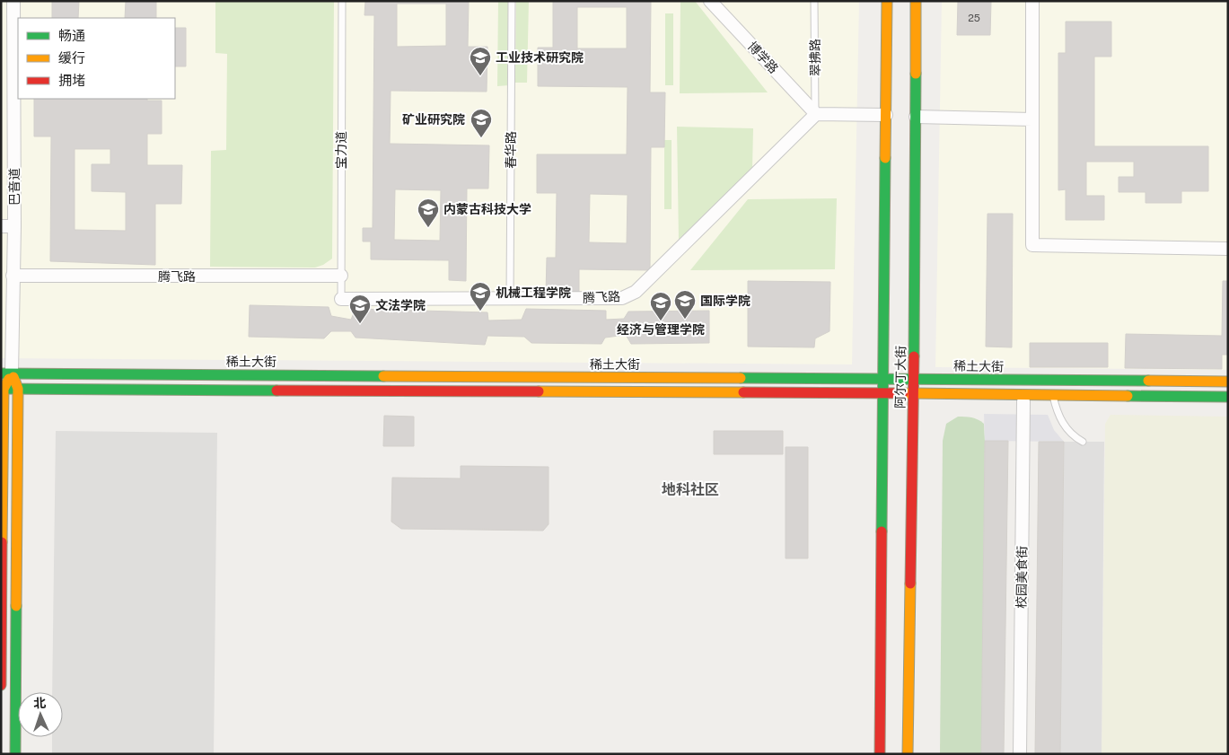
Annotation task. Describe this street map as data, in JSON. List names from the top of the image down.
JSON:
{
  "streets": {
    "main road": ["稀土大街", "阿尔丁大街"],
    "street": [
      "博学路",
      "巴音道",
      "腾飞路",
      "校园美食街"
    ],
    "lane": ["翠拂路", "宝力道", "春华路"]
  },
  "crossings": [
    ["博学路", "翠拂路"],
    ["博学路", "腾飞路"],
    ["翠拂路", "腾飞路"],
    ["宝力道", "腾飞路"],
    ["春华路", "腾飞路"],
    ["巴音道", "腾飞路"],
    ["巴音道", "稀土大街"],
    ["稀土大街", "阿尔丁大街"]
  ],
  "districts": ["地科社区"],
  "places": {
    "school or university": [
      "工业技术研究院",
      "矿业研究院",
      "内蒙古科技大学",
      "机械工程学院",
      "国际学院",
      "经济与管理学院",
      "文法学院"
    ]
  },
  "house_numbers": ["25"],
  "legend": ["畅通", "缓行", "拥堵"],
  "north": "top"
}
